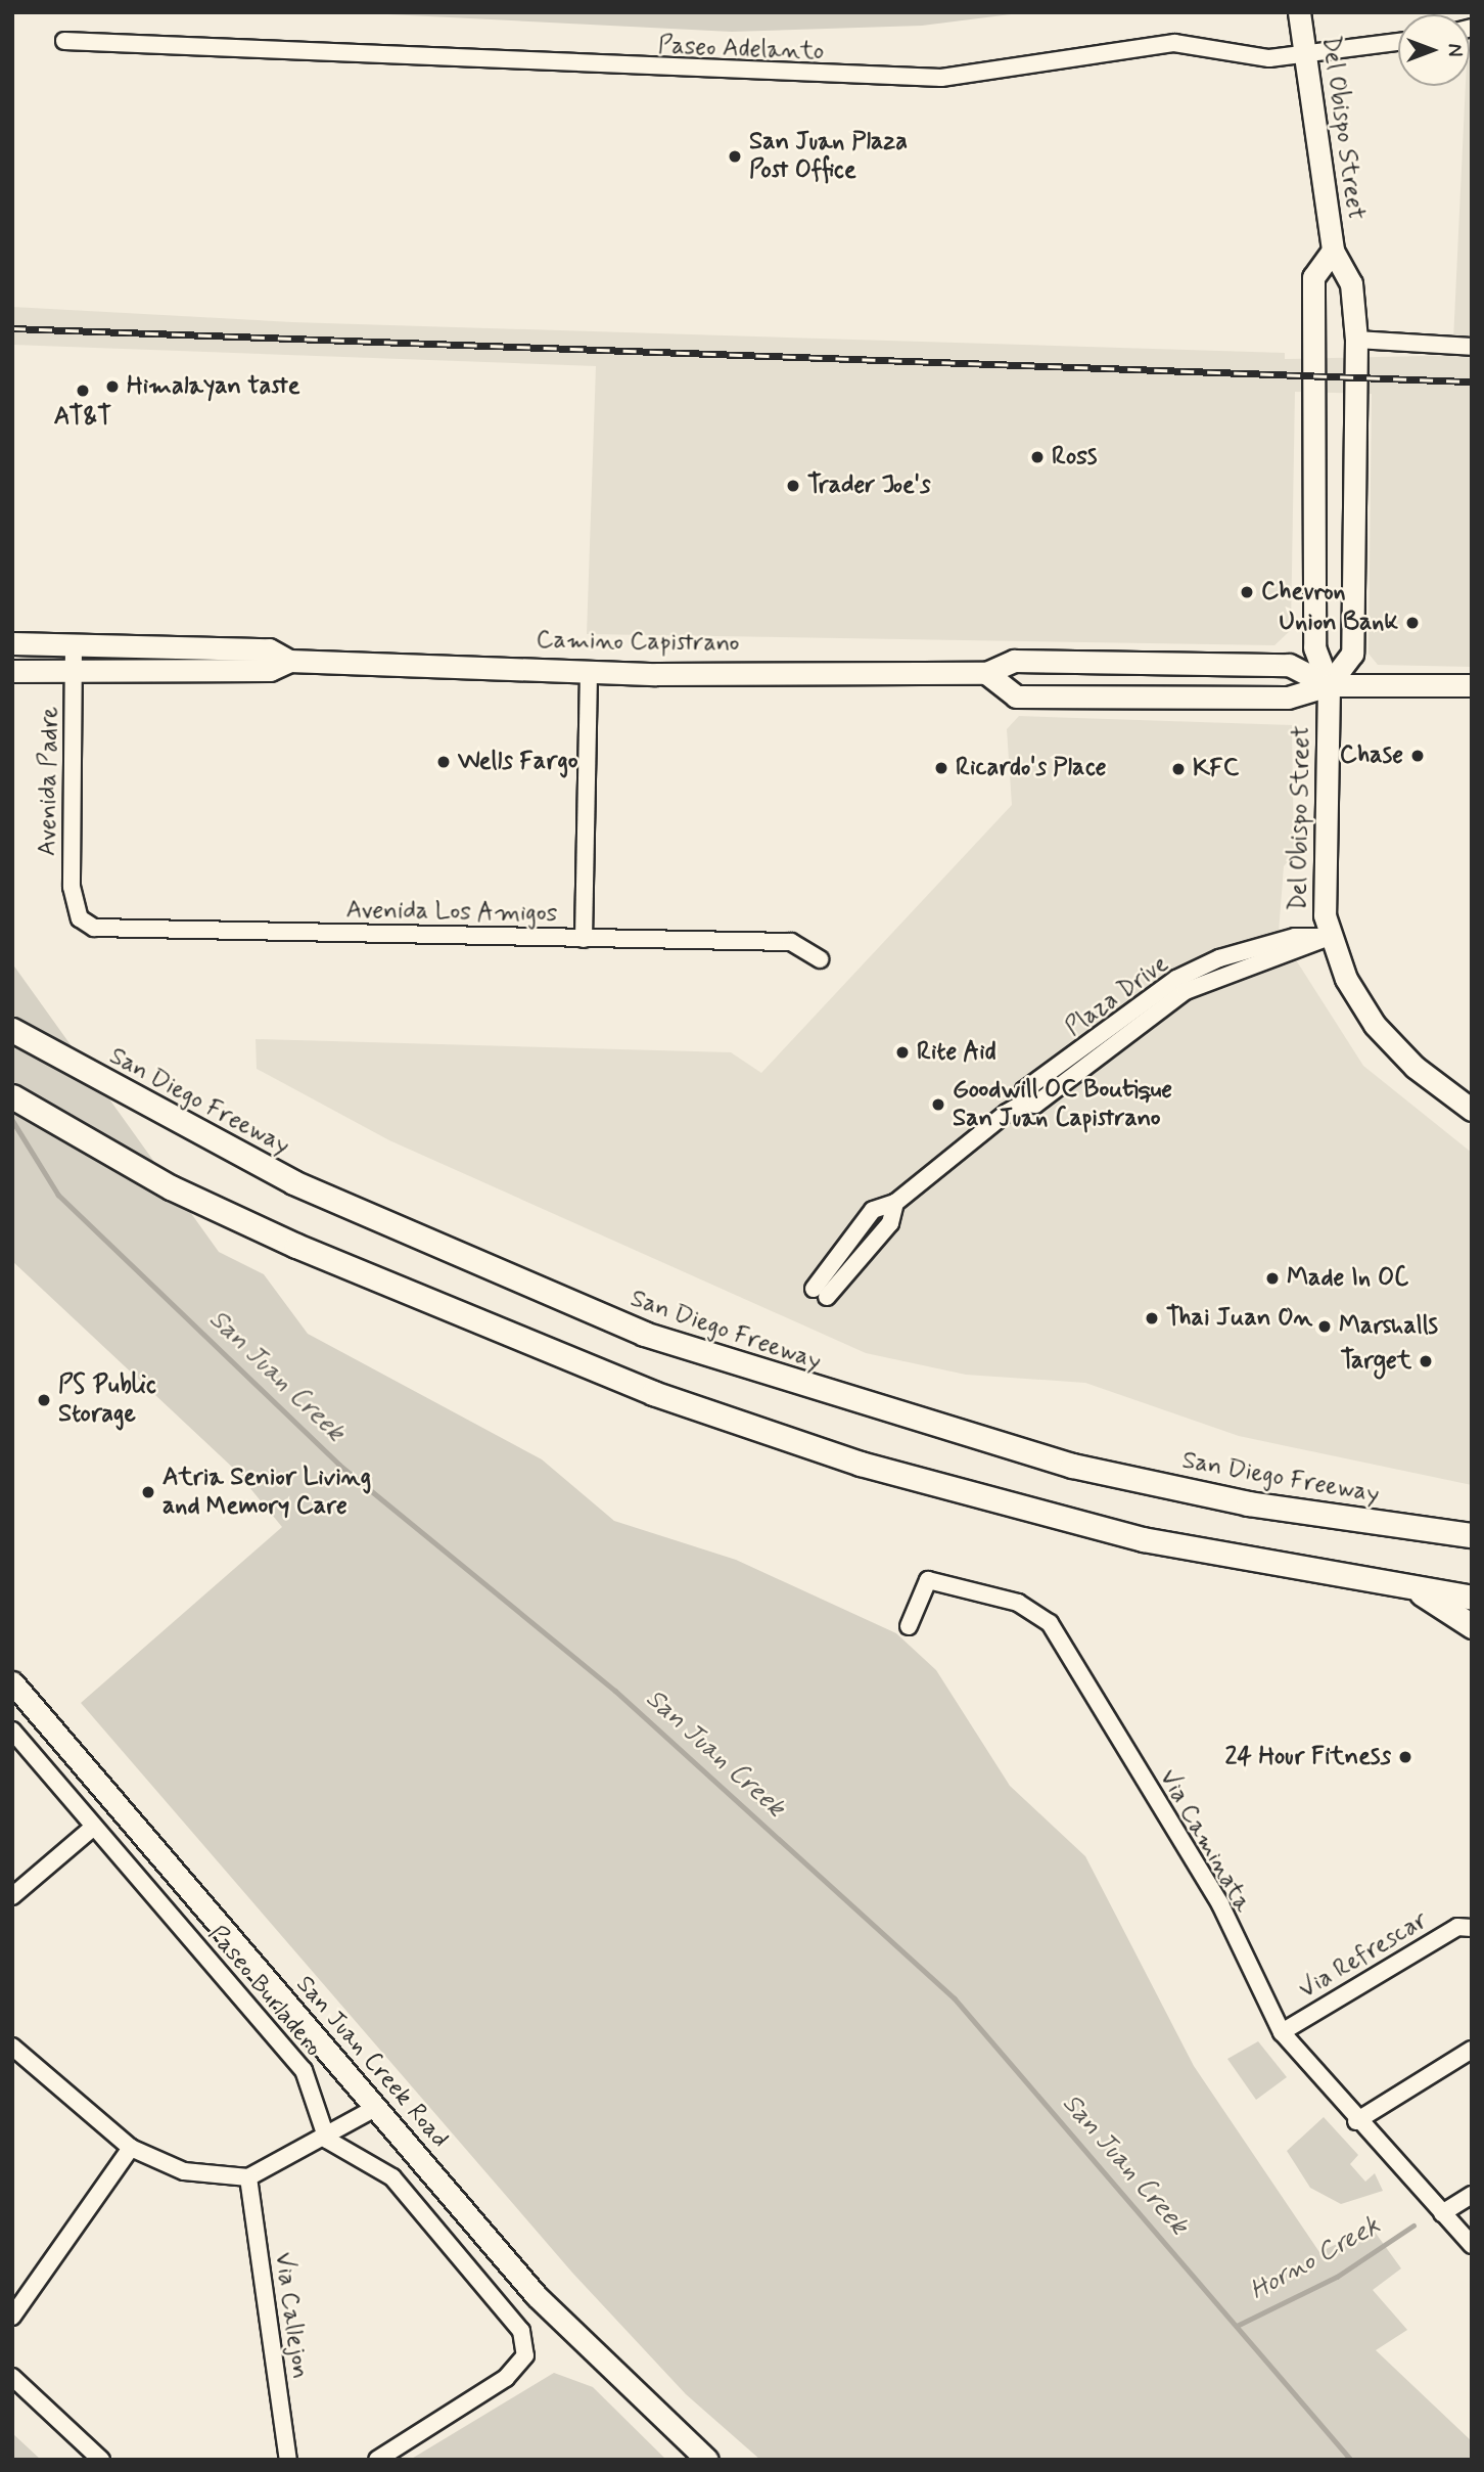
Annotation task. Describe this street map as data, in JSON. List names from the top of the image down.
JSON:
{
  "streets": {
    "highway": ["San Diego Freeway"],
    "main road": ["Del Obispo Street", "Camino Capistrano", "San Juan Creek Road"],
    "street": [
      "Paseo Adelanto",
      "Avenida Padre",
      "Avenida Los Amigos",
      "Plaza Drive",
      "Via Caminata",
      "Via Refrescar",
      "Paseo Burladero",
      "Via Callejon"
    ]
  },
  "crossings": [
    ["Paseo Adelanto", "Del Obispo Street"],
    ["Del Obispo Street", "Camino Capistrano"],
    ["Del Obispo Street", "Plaza Drive"],
    ["Camino Capistrano", "Avenida Padre"],
    ["Avenida Padre", "Avenida Los Amigos"],
    ["Via Caminata", "Via Refrescar"]
  ],
  "water": ["San Juan Creek", "Horno Creek"],
  "places": [
    "San Juan Plaza Post Office",
    "Himalayan taste",
    "AT&T",
    "Ross",
    "Trader Joe's",
    "Chevron",
    "Union Bank",
    "Chase",
    "Wells Fargo",
    "Ricardo's Place",
    "KFC",
    "Rite Aid",
    "Goodwill OC Boutique San Juan Capistrano",
    "Made In OC",
    "Thai Juan On",
    "Marshalls",
    "Target",
    "PS Public Storage",
    "Atria Senior Living and Memory Care",
    "24 Hour Fitness"
  ],
  "north": "right"
}
